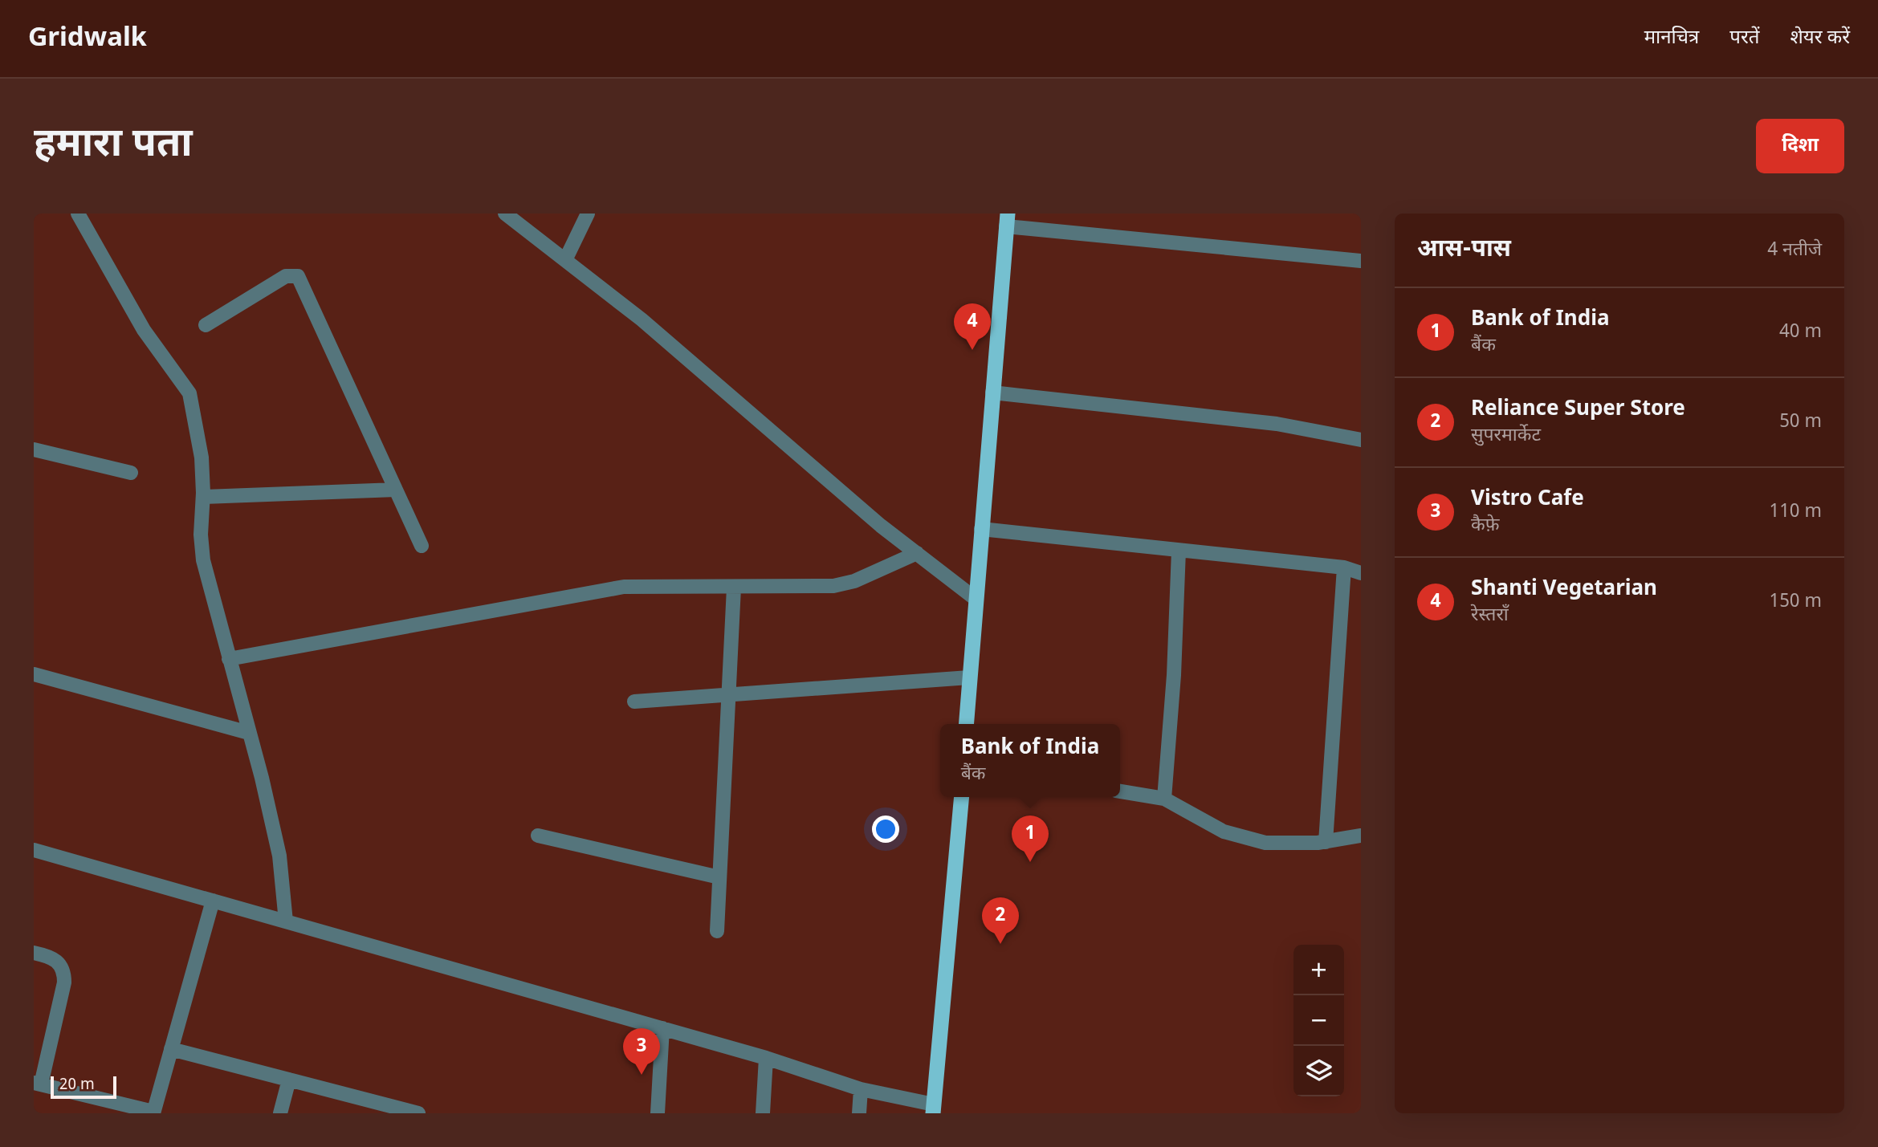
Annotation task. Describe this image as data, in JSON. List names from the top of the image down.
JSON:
{
  "scale_bar": "20 m",
  "page": {
    "header": "Gridwalk",
    "nav": ["मानचित्र", "परतें", "शेयर करें"],
    "buttons": "दिशा",
    "title": "हमारा पता",
    "heading": ["आस-पास", "4 नतीजे"],
    "list": [
      {
        "mark": "1",
        "name": "Bank of India",
        "note": "बैंक",
        "value": "40 m"
      },
      {
        "mark": "2",
        "name": "Reliance Super Store",
        "note": "सुपरमार्केट",
        "value": "50 m"
      },
      {
        "mark": "3",
        "name": "Vistro Cafe",
        "note": "कैफ़े",
        "value": "110 m"
      },
      {
        "mark": "4",
        "name": "Shanti Vegetarian",
        "note": "रेस्तराँ",
        "value": "150 m"
      }
    ],
    "pins": [
      "4",
      "1",
      "2",
      "3"
    ],
    "popup": ["Bank of India", "बैंक"],
    "map_buttons": ["+", "−"],
    "scale": "20 m"
  }
}
